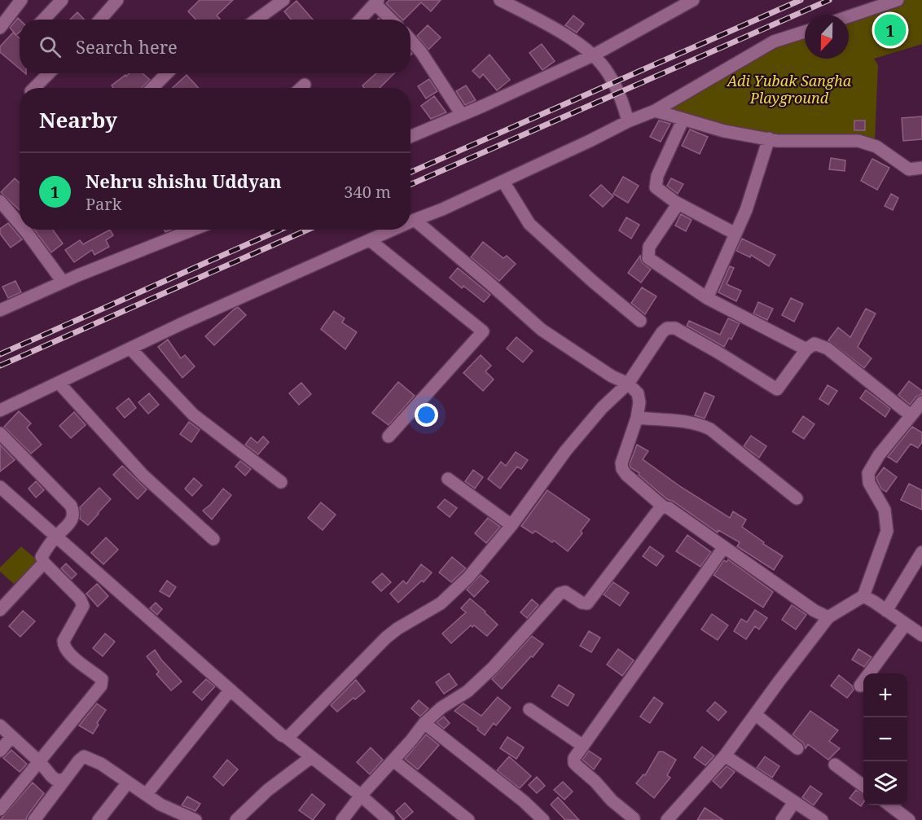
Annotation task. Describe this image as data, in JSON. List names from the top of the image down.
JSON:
{
  "parks": ["Adi Yubak Sangha Playground"],
  "north": "bottom",
  "page": {
    "pins": "1",
    "search": "Search here",
    "heading": "Nearby",
    "list": [
      {
        "mark": "1",
        "name": "Nehru shishu Uddyan",
        "note": "Park",
        "value": "340 m"
      }
    ],
    "map_buttons": ["+", "−"]
  }
}
